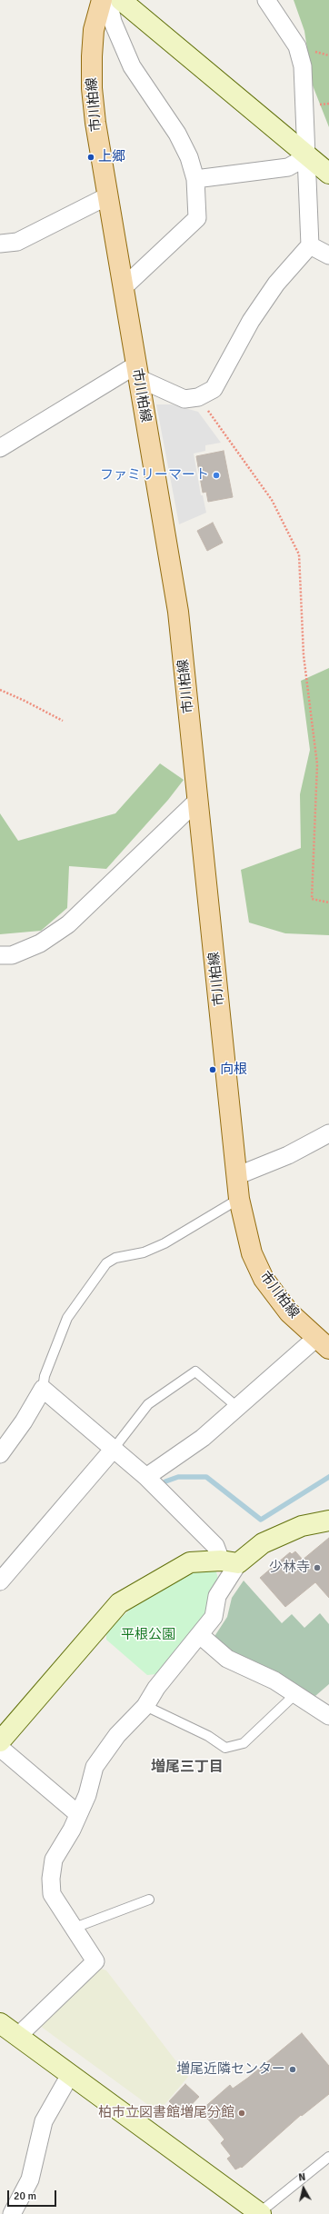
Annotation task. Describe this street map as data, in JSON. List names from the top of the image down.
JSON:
{
  "streets": {
    "main road": ["市川柏線"]
  },
  "districts": ["増尾三丁目"],
  "parks": ["平根公園"],
  "places": [
    "上郷",
    "ファミリーマート",
    "向根",
    "少林寺",
    "増尾近隣センター",
    "柏市立図書館増尾分館"
  ],
  "scale_bar": "20 m",
  "north": "top"
}
